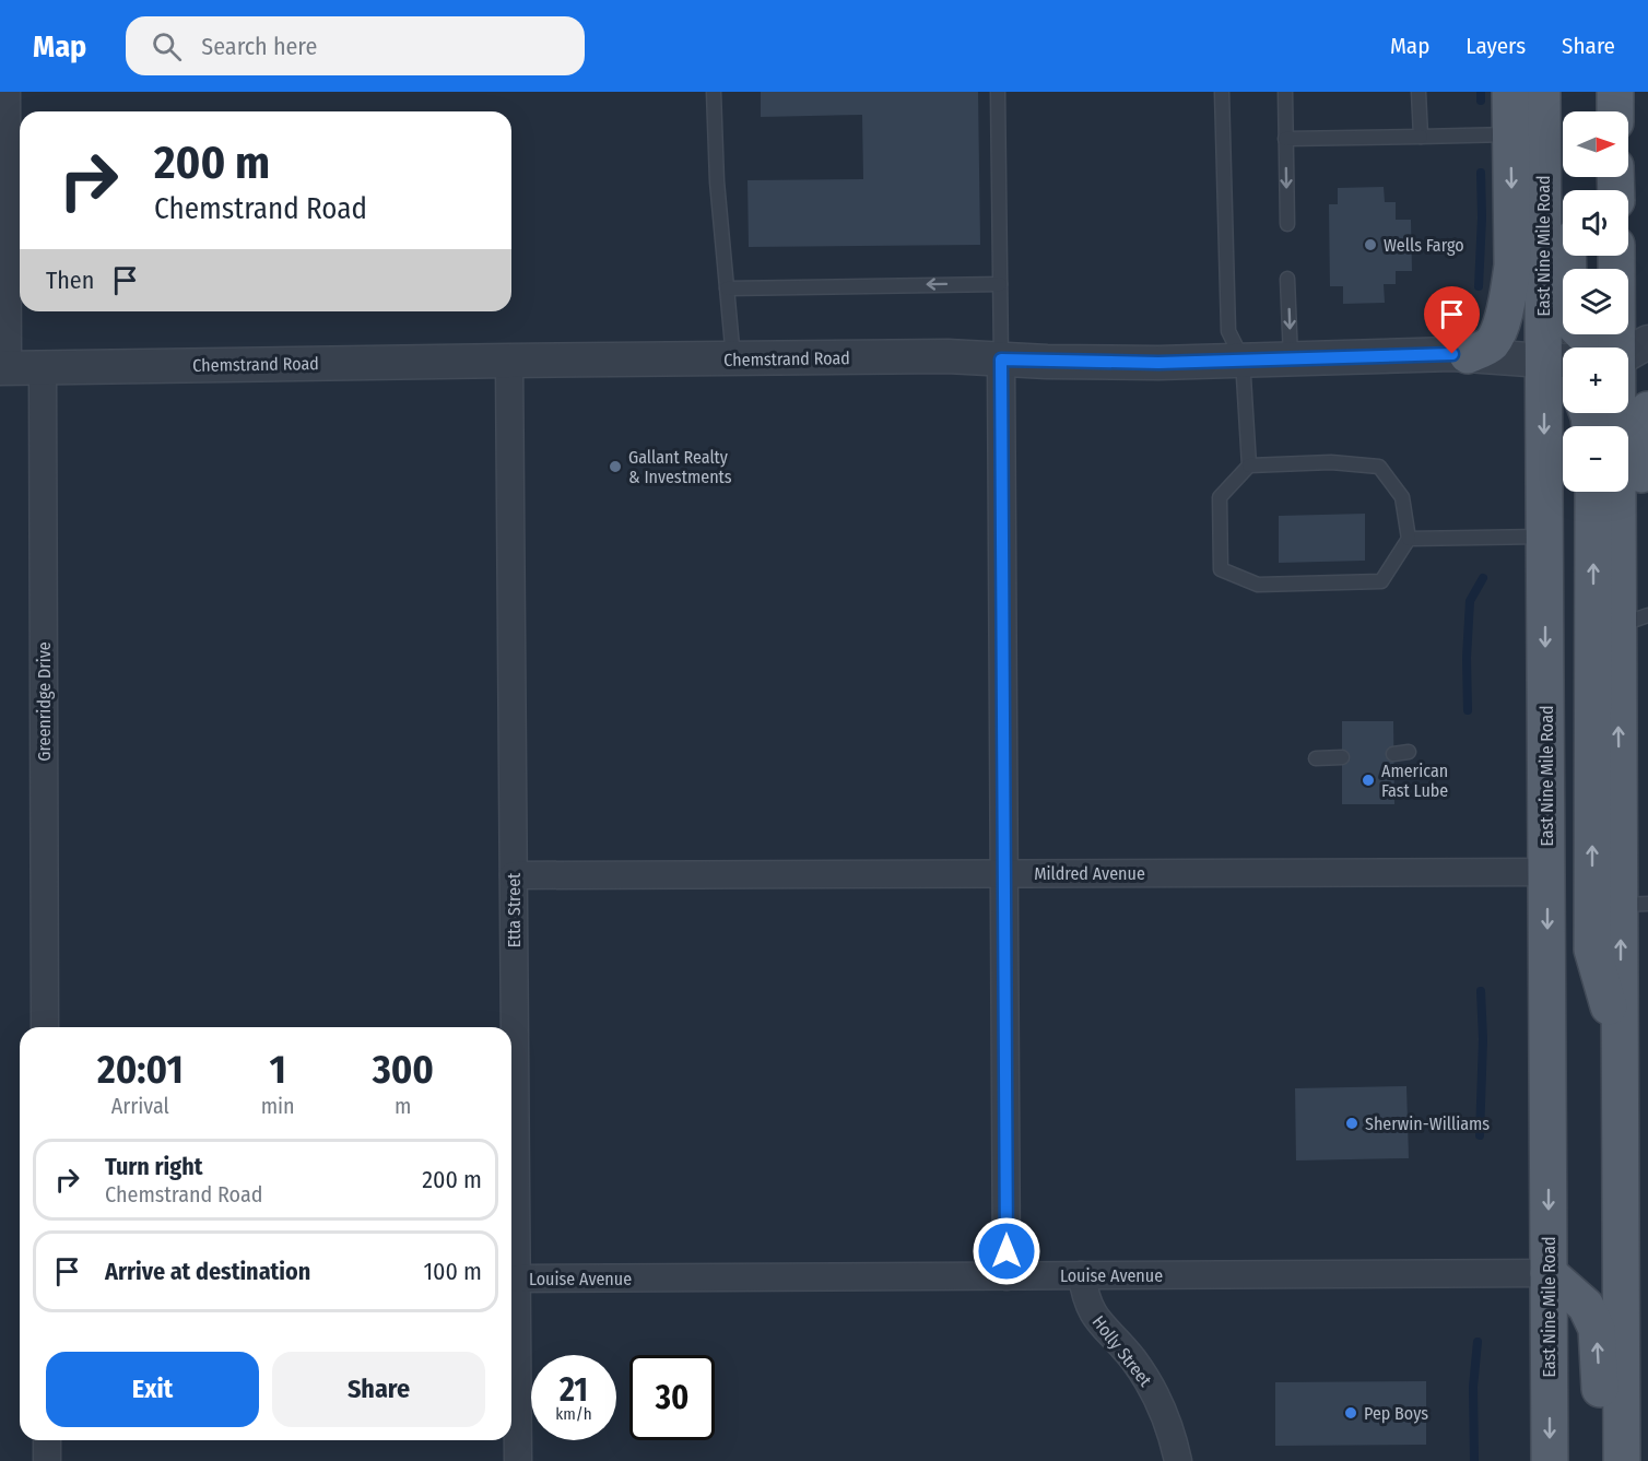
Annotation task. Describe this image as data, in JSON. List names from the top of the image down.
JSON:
{
  "streets": {
    "main road": ["East Nine Mile Road"],
    "street": [
      "Chemstrand Road",
      "Greenridge Drive",
      "Mildred Avenue",
      "Etta Street",
      "Louise Avenue",
      "Holly Street"
    ]
  },
  "crossings": [
    ["East Nine Mile Road", "Chemstrand Road"],
    ["East Nine Mile Road", "Mildred Avenue"],
    ["East Nine Mile Road", "Louise Avenue"],
    ["Chemstrand Road", "Greenridge Drive"],
    ["Chemstrand Road", "Etta Street"],
    ["Mildred Avenue", "Etta Street"],
    ["Etta Street", "Louise Avenue"],
    ["Louise Avenue", "Holly Street"]
  ],
  "places": [
    "Wells Fargo",
    "Gallant Realty & Investments",
    "American Fast Lube",
    "Sherwin-Williams",
    "Pep Boys"
  ],
  "north": "right",
  "page": {
    "header": "Map",
    "search": "Search here",
    "nav": ["Map", "Layers", "Share"],
    "map_buttons": ["+", "−"],
    "turn": ["200 m", "Chemstrand Road"],
    "then": "Then",
    "eta": [
      "20:01",
      "Arrival",
      "1",
      "min",
      "300",
      "m"
    ],
    "list": [
      {
        "name": "Turn right",
        "note": "Chemstrand Road",
        "value": "200 m"
      },
      {
        "name": "Arrive at destination",
        "value": "100 m"
      }
    ],
    "buttons": ["Exit", "Share"],
    "speed": "21 km/h",
    "limit": "30"
  }
}
